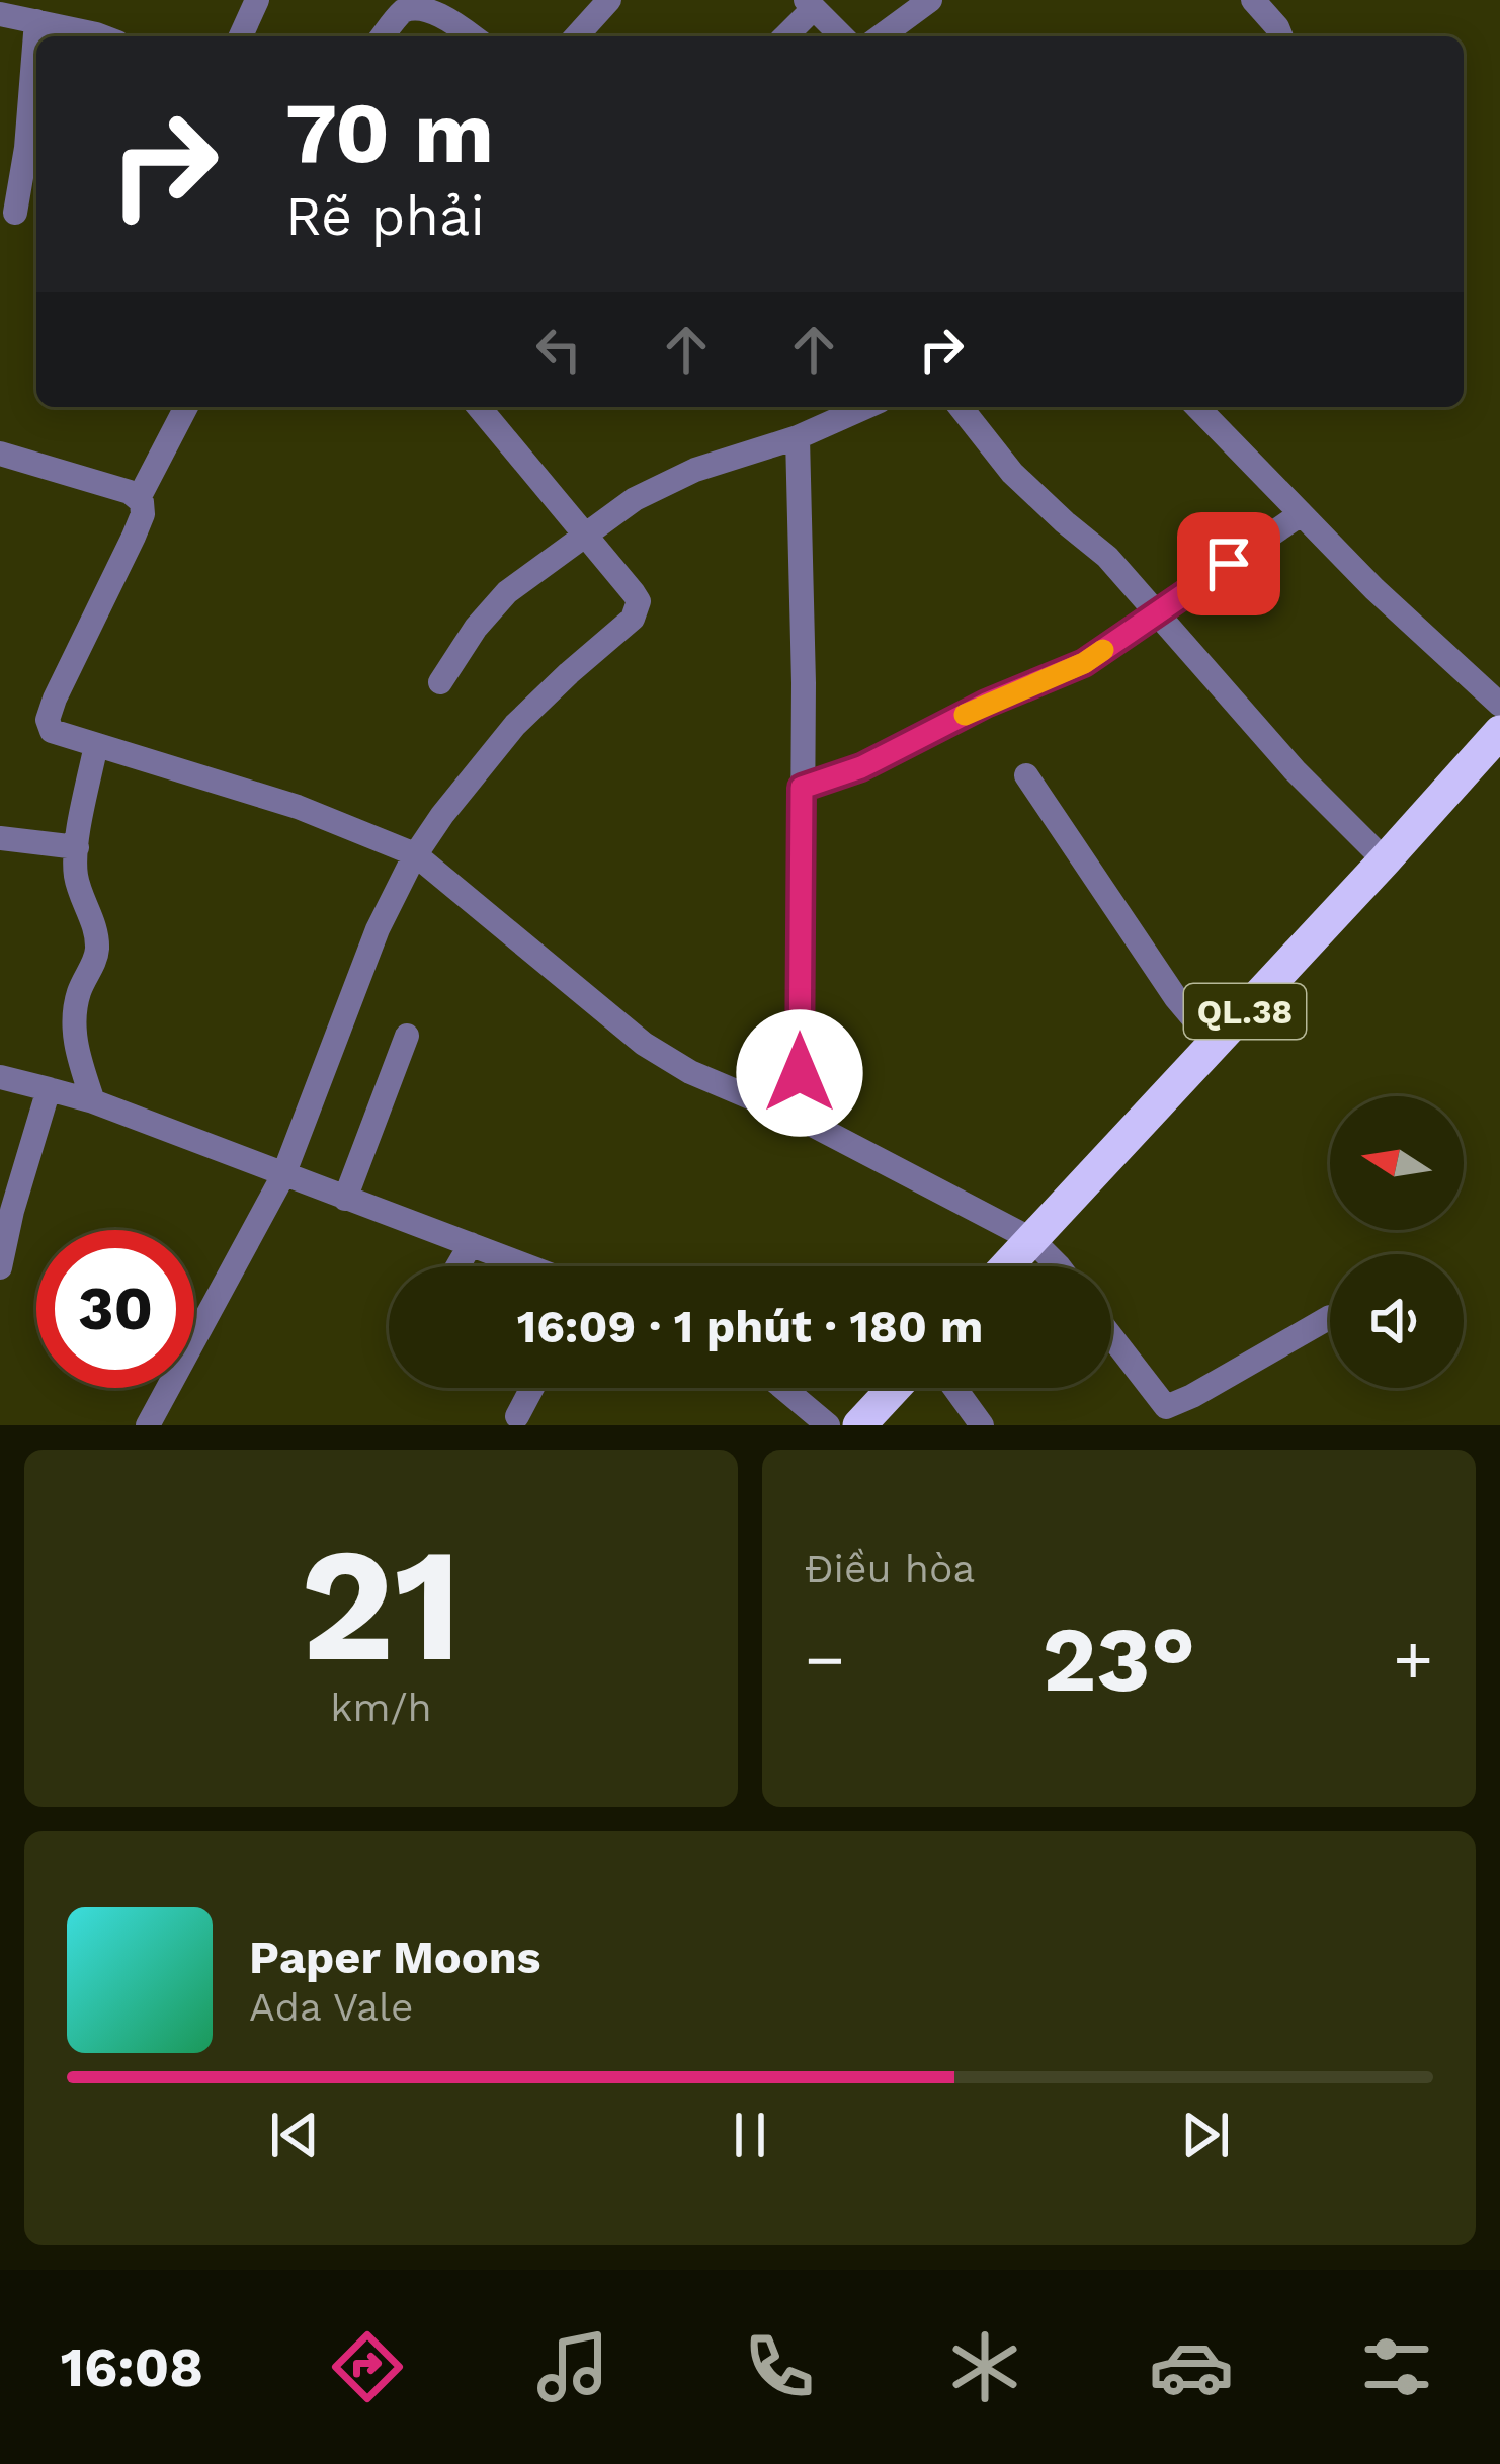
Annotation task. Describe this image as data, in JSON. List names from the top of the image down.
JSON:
{
  "streets": {
    "highway": ["QL.38"]
  },
  "north": "left",
  "page": {
    "turn": ["70 m", "Rẽ phải"],
    "limit": "30",
    "trip": "16:09 · 1 phút · 180 m",
    "tile": [
      ["21", "km/h"],
      "Điều hòa"
    ],
    "heat": ["−", "23°", "+"],
    "song": ["Paper Moons", "Ada Vale"],
    "tabs": "16:08"
  }
}
